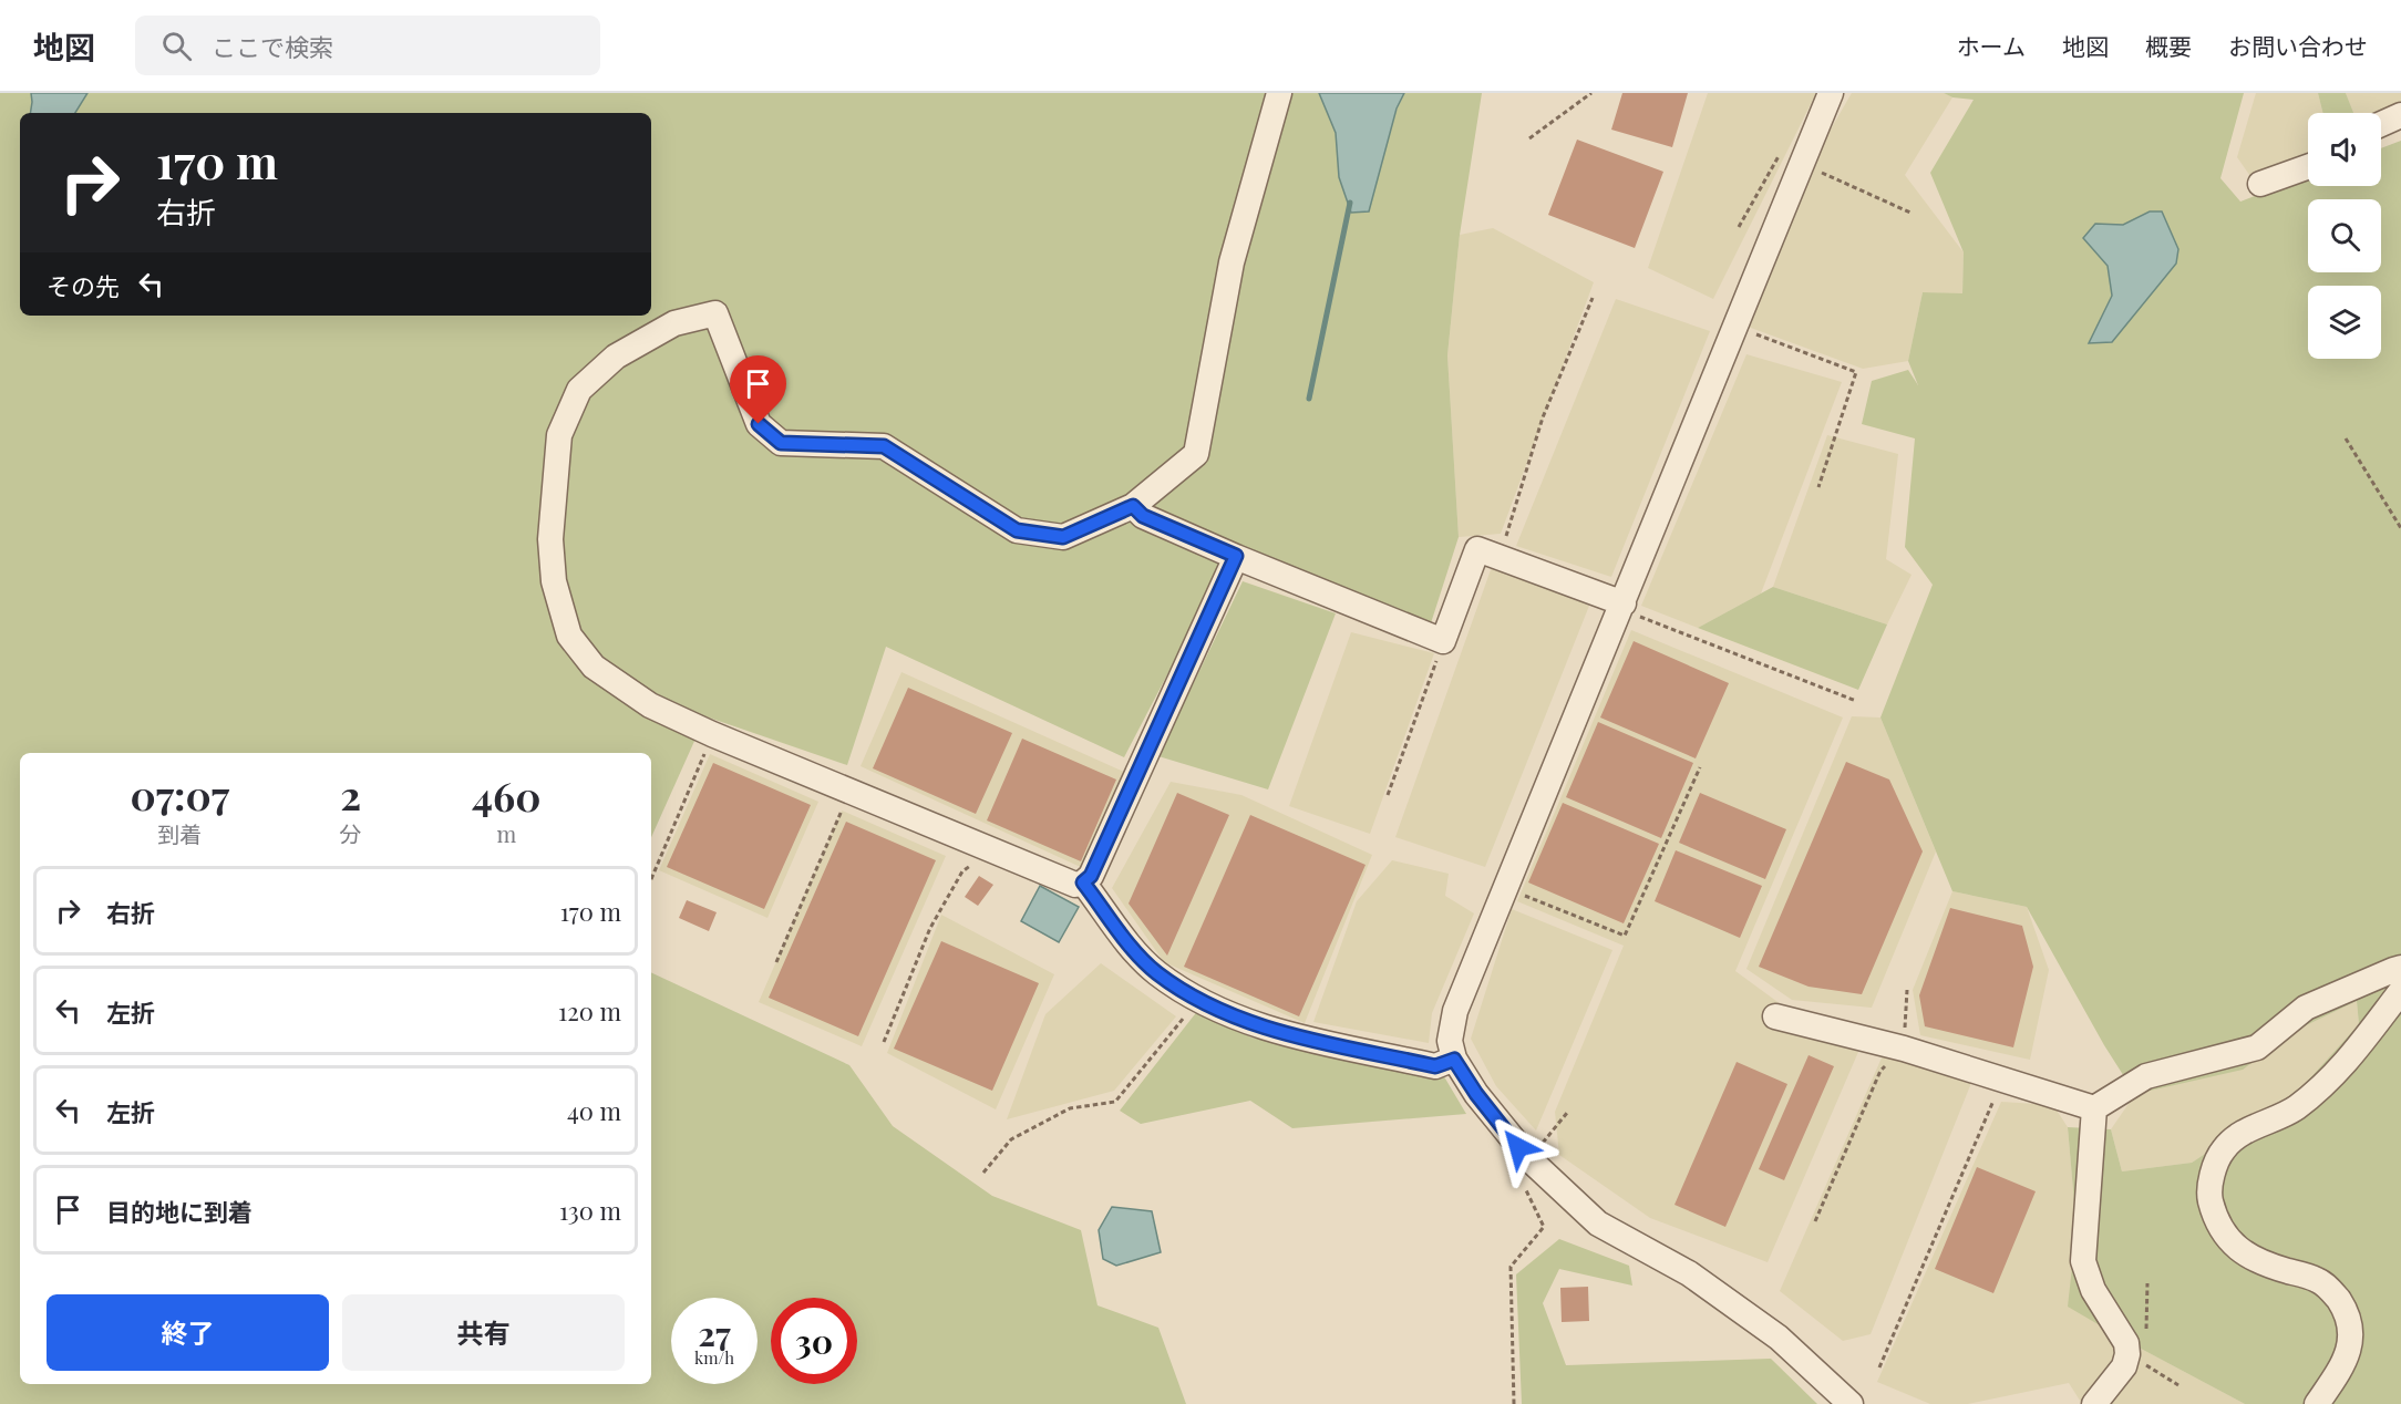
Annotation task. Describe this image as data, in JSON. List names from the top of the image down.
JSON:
{
  "page": {
    "header": "地図",
    "search": "ここで検索",
    "nav": [
      "ホーム",
      "地図",
      "概要",
      "お問い合わせ"
    ],
    "turn": ["170 m", "右折"],
    "then": "その先",
    "eta": [
      "07:07",
      "到着",
      "2",
      "分",
      "460",
      "m"
    ],
    "list": [
      {
        "name": "右折",
        "value": "170 m"
      },
      {
        "name": "左折",
        "value": "120 m"
      },
      {
        "name": "左折",
        "value": "40 m"
      },
      {
        "name": "目的地に到着",
        "value": "130 m"
      }
    ],
    "buttons": ["終了", "共有"],
    "speed": "27 km/h",
    "limit": "30"
  }
}
